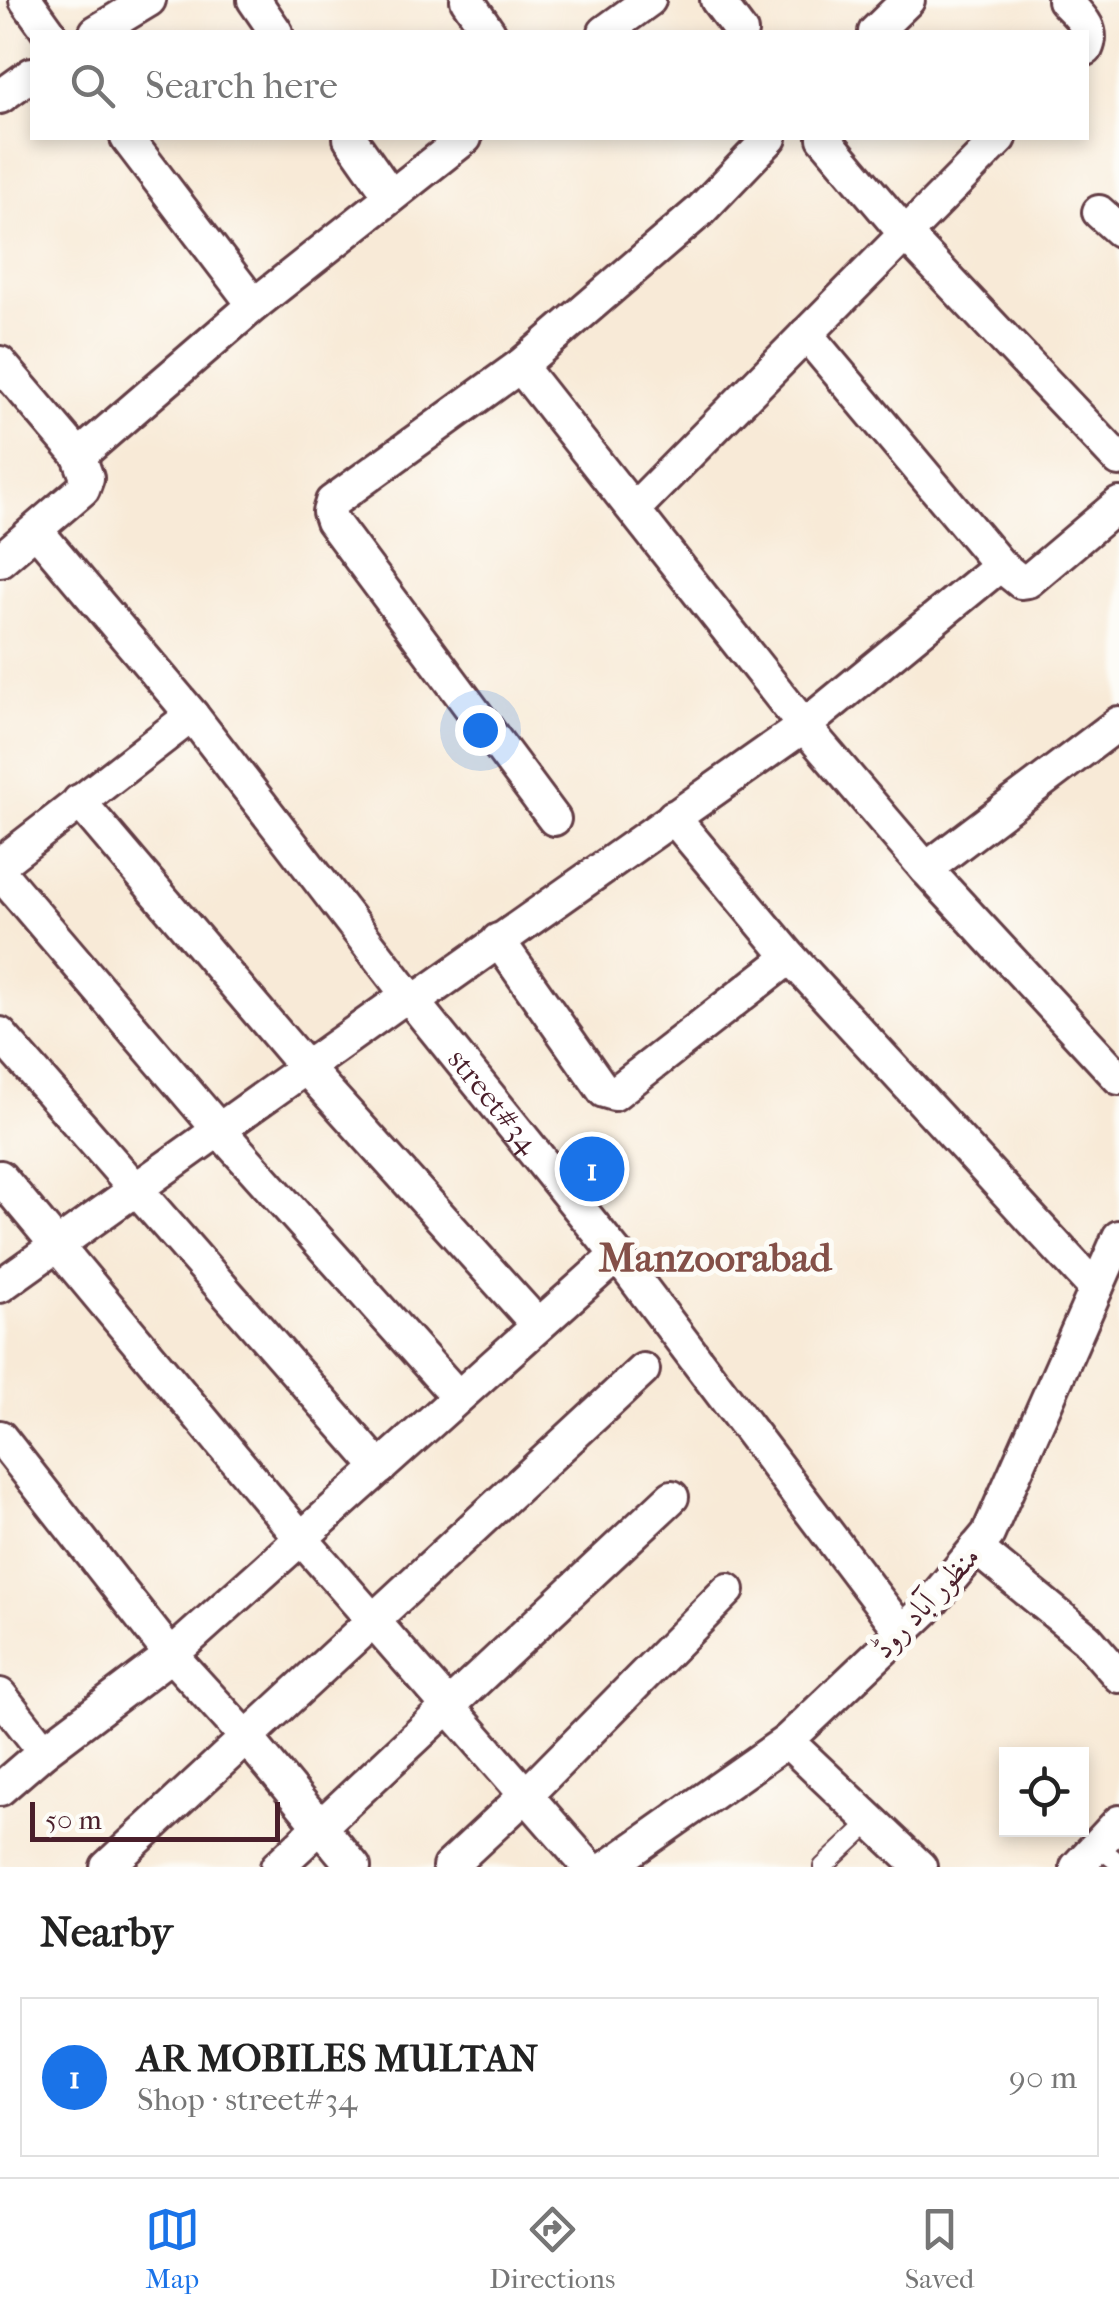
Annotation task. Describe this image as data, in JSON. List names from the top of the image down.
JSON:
{
  "streets": {
    "street": ["street#34", "منظور آباد روڈ"]
  },
  "crossings": [
    ["street#34", "منظور آباد روڈ"]
  ],
  "districts": ["Manzoorabad"],
  "scale_bar": "50 m",
  "page": {
    "search": "Search here",
    "pins": "1",
    "scale": "50 m",
    "heading": "Nearby",
    "list": [
      {
        "mark": "1",
        "name": "AR MOBILES MULTAN",
        "note": "Shop · street#34",
        "value": "90 m"
      }
    ],
    "nav": ["Map", "Directions", "Saved"]
  }
}
